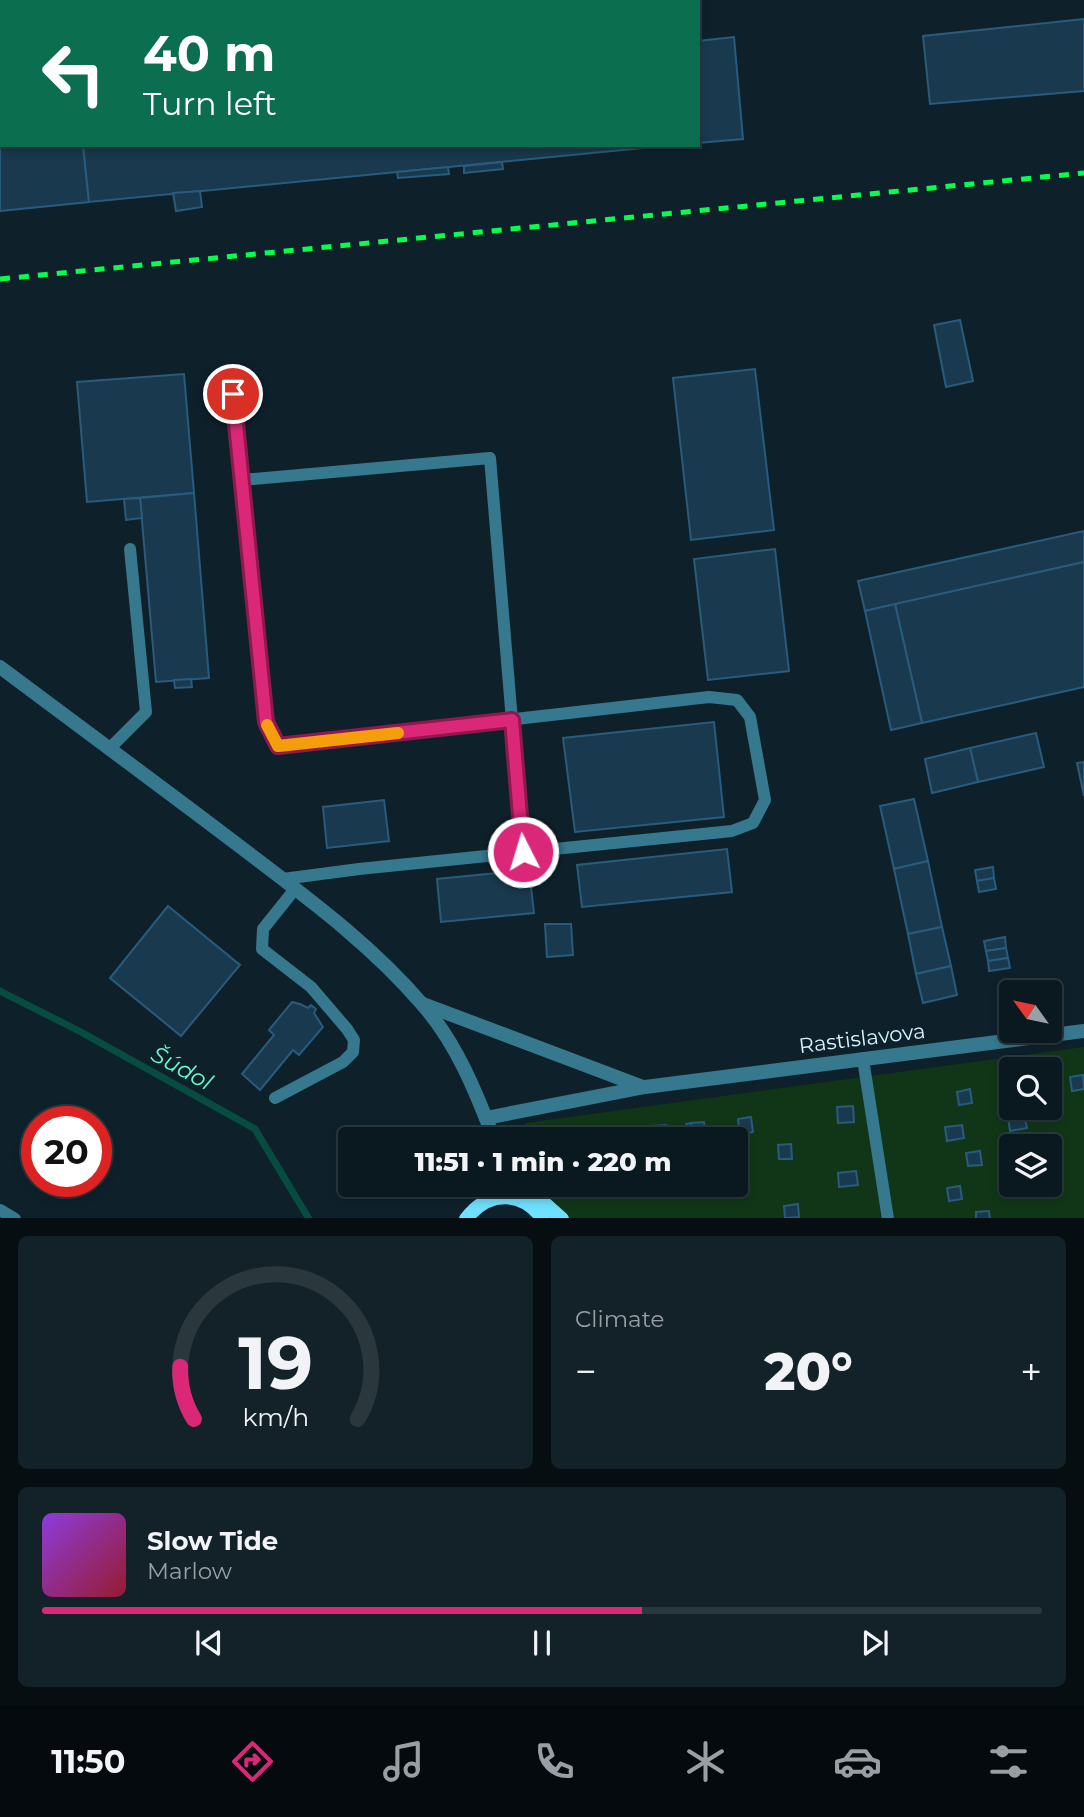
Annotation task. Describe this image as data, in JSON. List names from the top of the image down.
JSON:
{
  "streets": {
    "street": ["Rastislavova"]
  },
  "water": ["Šúdol"],
  "north": "top left",
  "page": {
    "turn": ["40 m", "Turn left"],
    "limit": "20",
    "trip": "11:51 · 1 min · 220 m",
    "tile": "Climate",
    "heat": ["−", "20°", "+"],
    "song": ["Slow Tide", "Marlow"],
    "tabs": "11:50",
    "gauge": ["19", "km/h"]
  }
}
